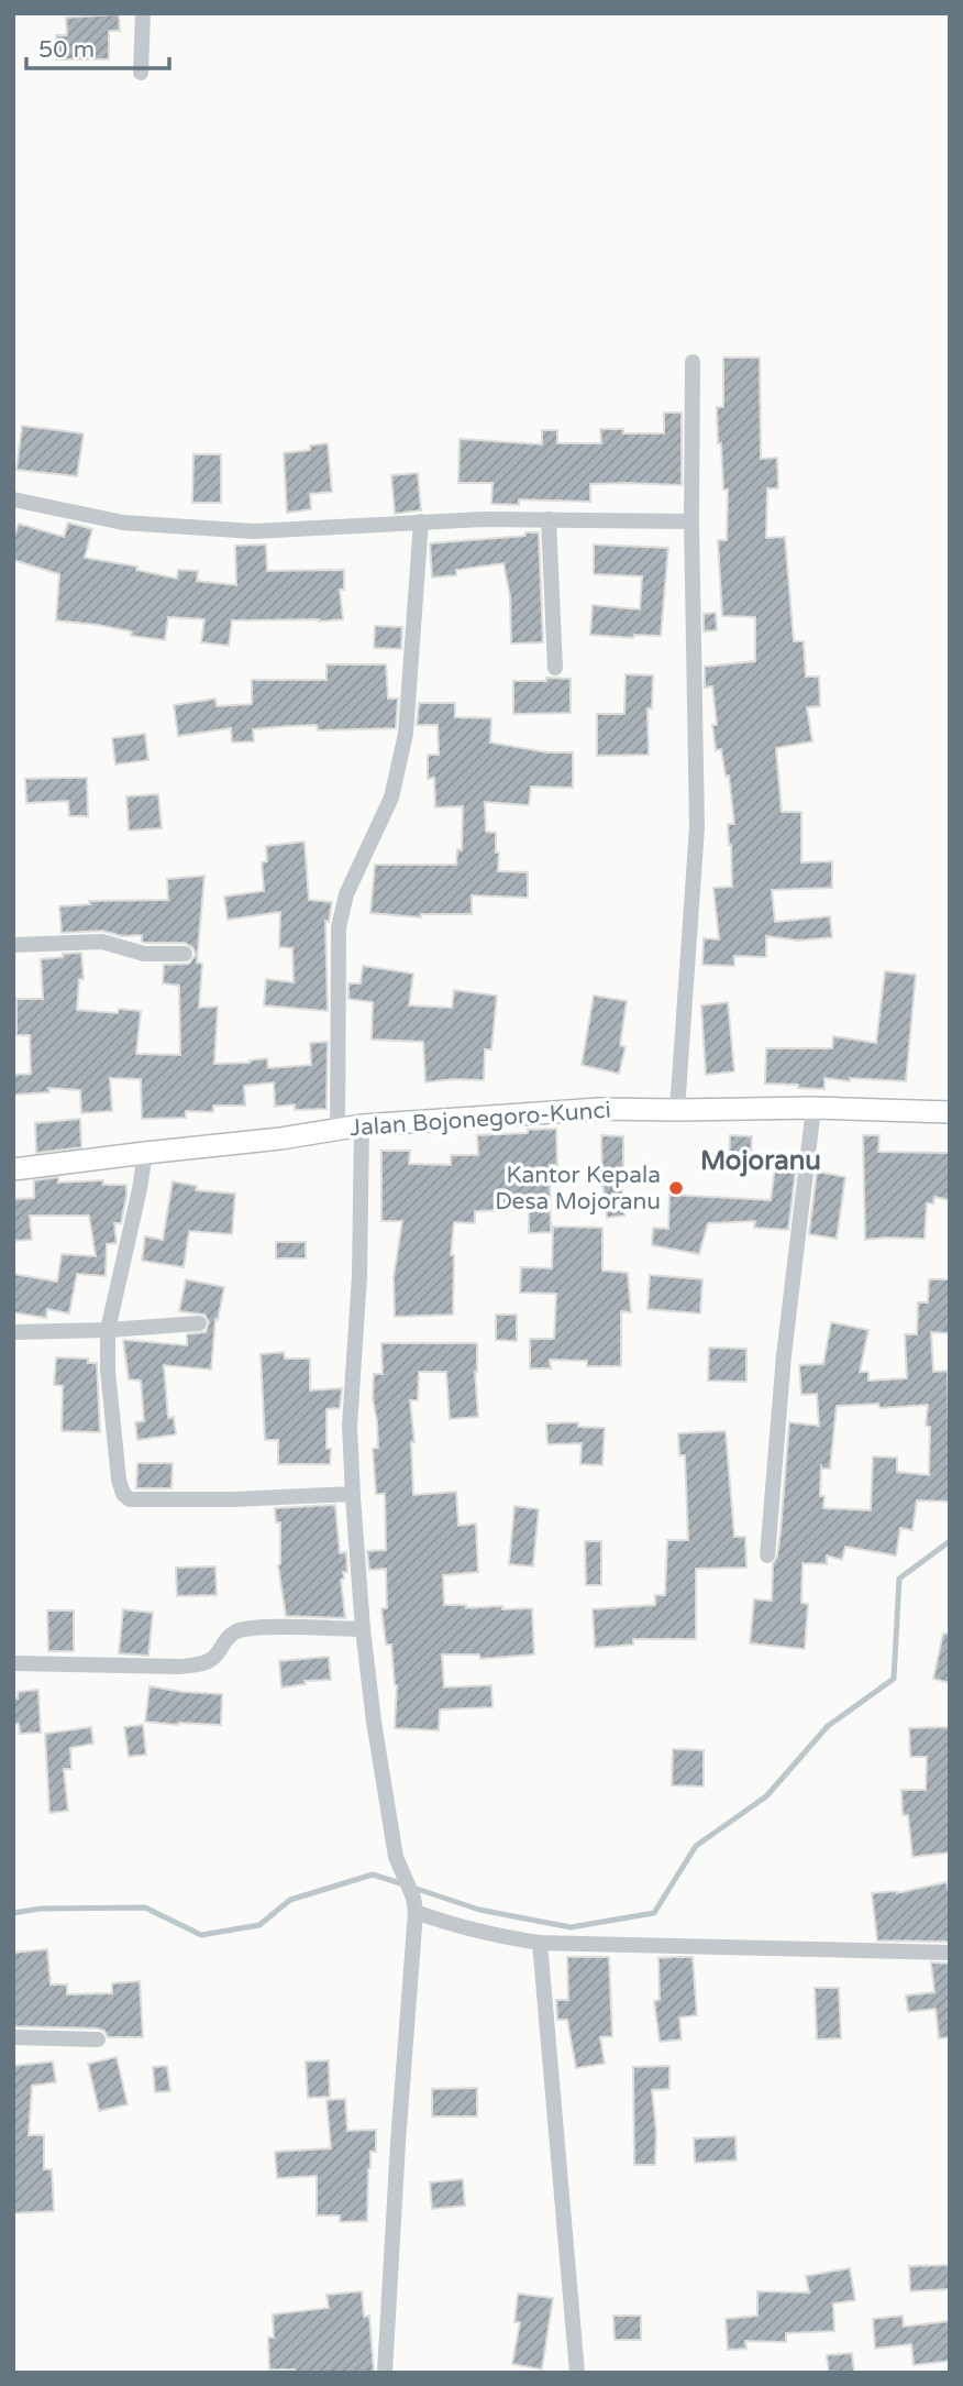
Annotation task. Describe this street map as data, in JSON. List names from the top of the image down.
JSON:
{
  "streets": {
    "main road": ["Jalan Bojonegoro-Kunci"]
  },
  "districts": ["Mojoranu"],
  "places": ["Kantor Kepala Desa Mojoranu"],
  "scale_bar": "50 m"
}
